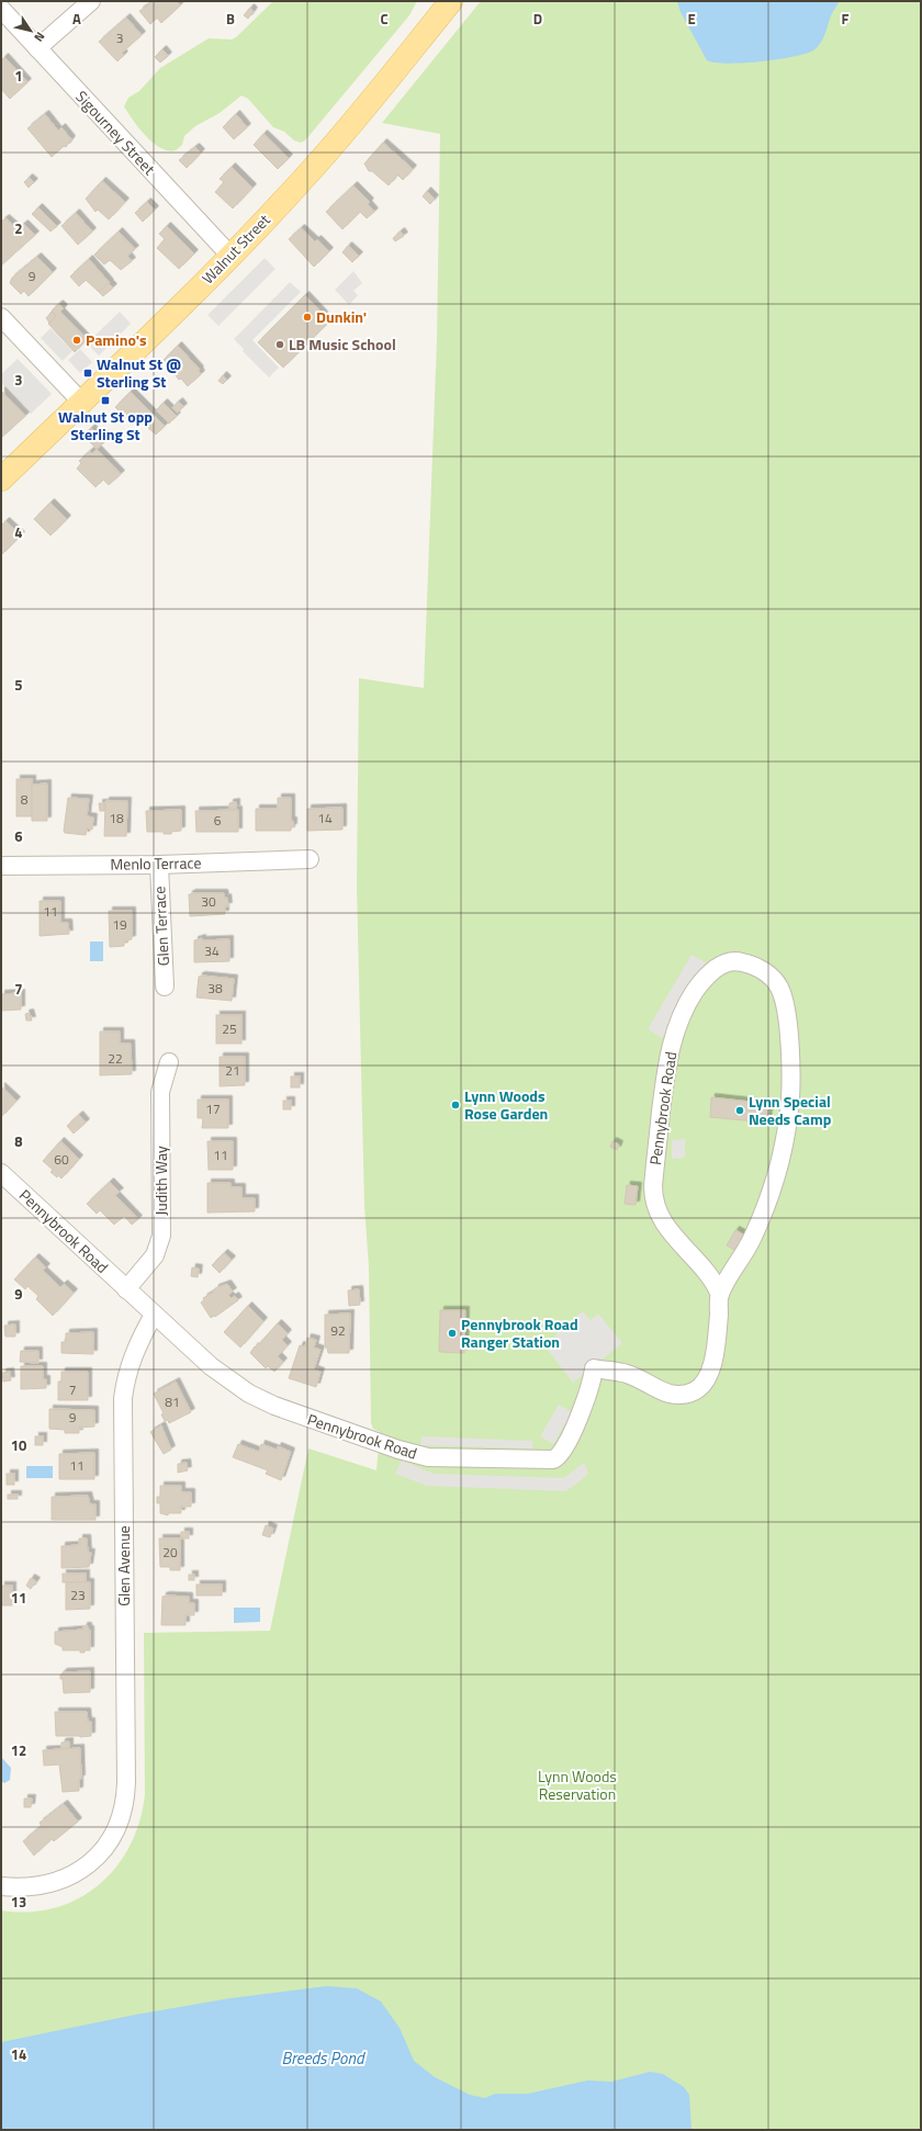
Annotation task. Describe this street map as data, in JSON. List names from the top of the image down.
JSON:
{
  "streets": {
    "main road": ["Walnut Street"],
    "street": [
      "Sigourney Street",
      "Menlo Terrace",
      "Glen Terrace",
      "Pennybrook Road",
      "Judith Way",
      "Glen Avenue"
    ]
  },
  "crossings": [
    ["Sigourney Street", "Walnut Street"],
    ["Menlo Terrace", "Glen Terrace"],
    ["Pennybrook Road", "Judith Way"],
    ["Pennybrook Road", "Glen Avenue"]
  ],
  "water": ["Breeds Pond"],
  "parks": ["Lynn Woods Reservation"],
  "places": {
    "other": [
      "Dunkin'",
      "Pamino's",
      "LB Music School",
      "Lynn Woods Rose Garden",
      "Lynn Special Needs Camp",
      "Pennybrook Road Ranger Station"
    ],
    "transit": ["Walnut St @ Sterling St", "Walnut St opp Sterling St"]
  },
  "house_numbers": [
    "3",
    "9",
    "8",
    "18",
    "14",
    "6",
    "30",
    "11",
    "19",
    "34",
    "38",
    "25",
    "22",
    "21",
    "17",
    "11",
    "60",
    "92",
    "7",
    "81",
    "9",
    "11",
    "20",
    "23"
  ],
  "north": "bottom right",
  "grid": {
    "columns": [
      "A",
      "B",
      "C",
      "D",
      "E",
      "F"
    ],
    "rows": [
      "1",
      "2",
      "3",
      "4",
      "5",
      "6",
      "7",
      "8",
      "9",
      "10",
      "11",
      "12",
      "13",
      "14"
    ]
  }
}
